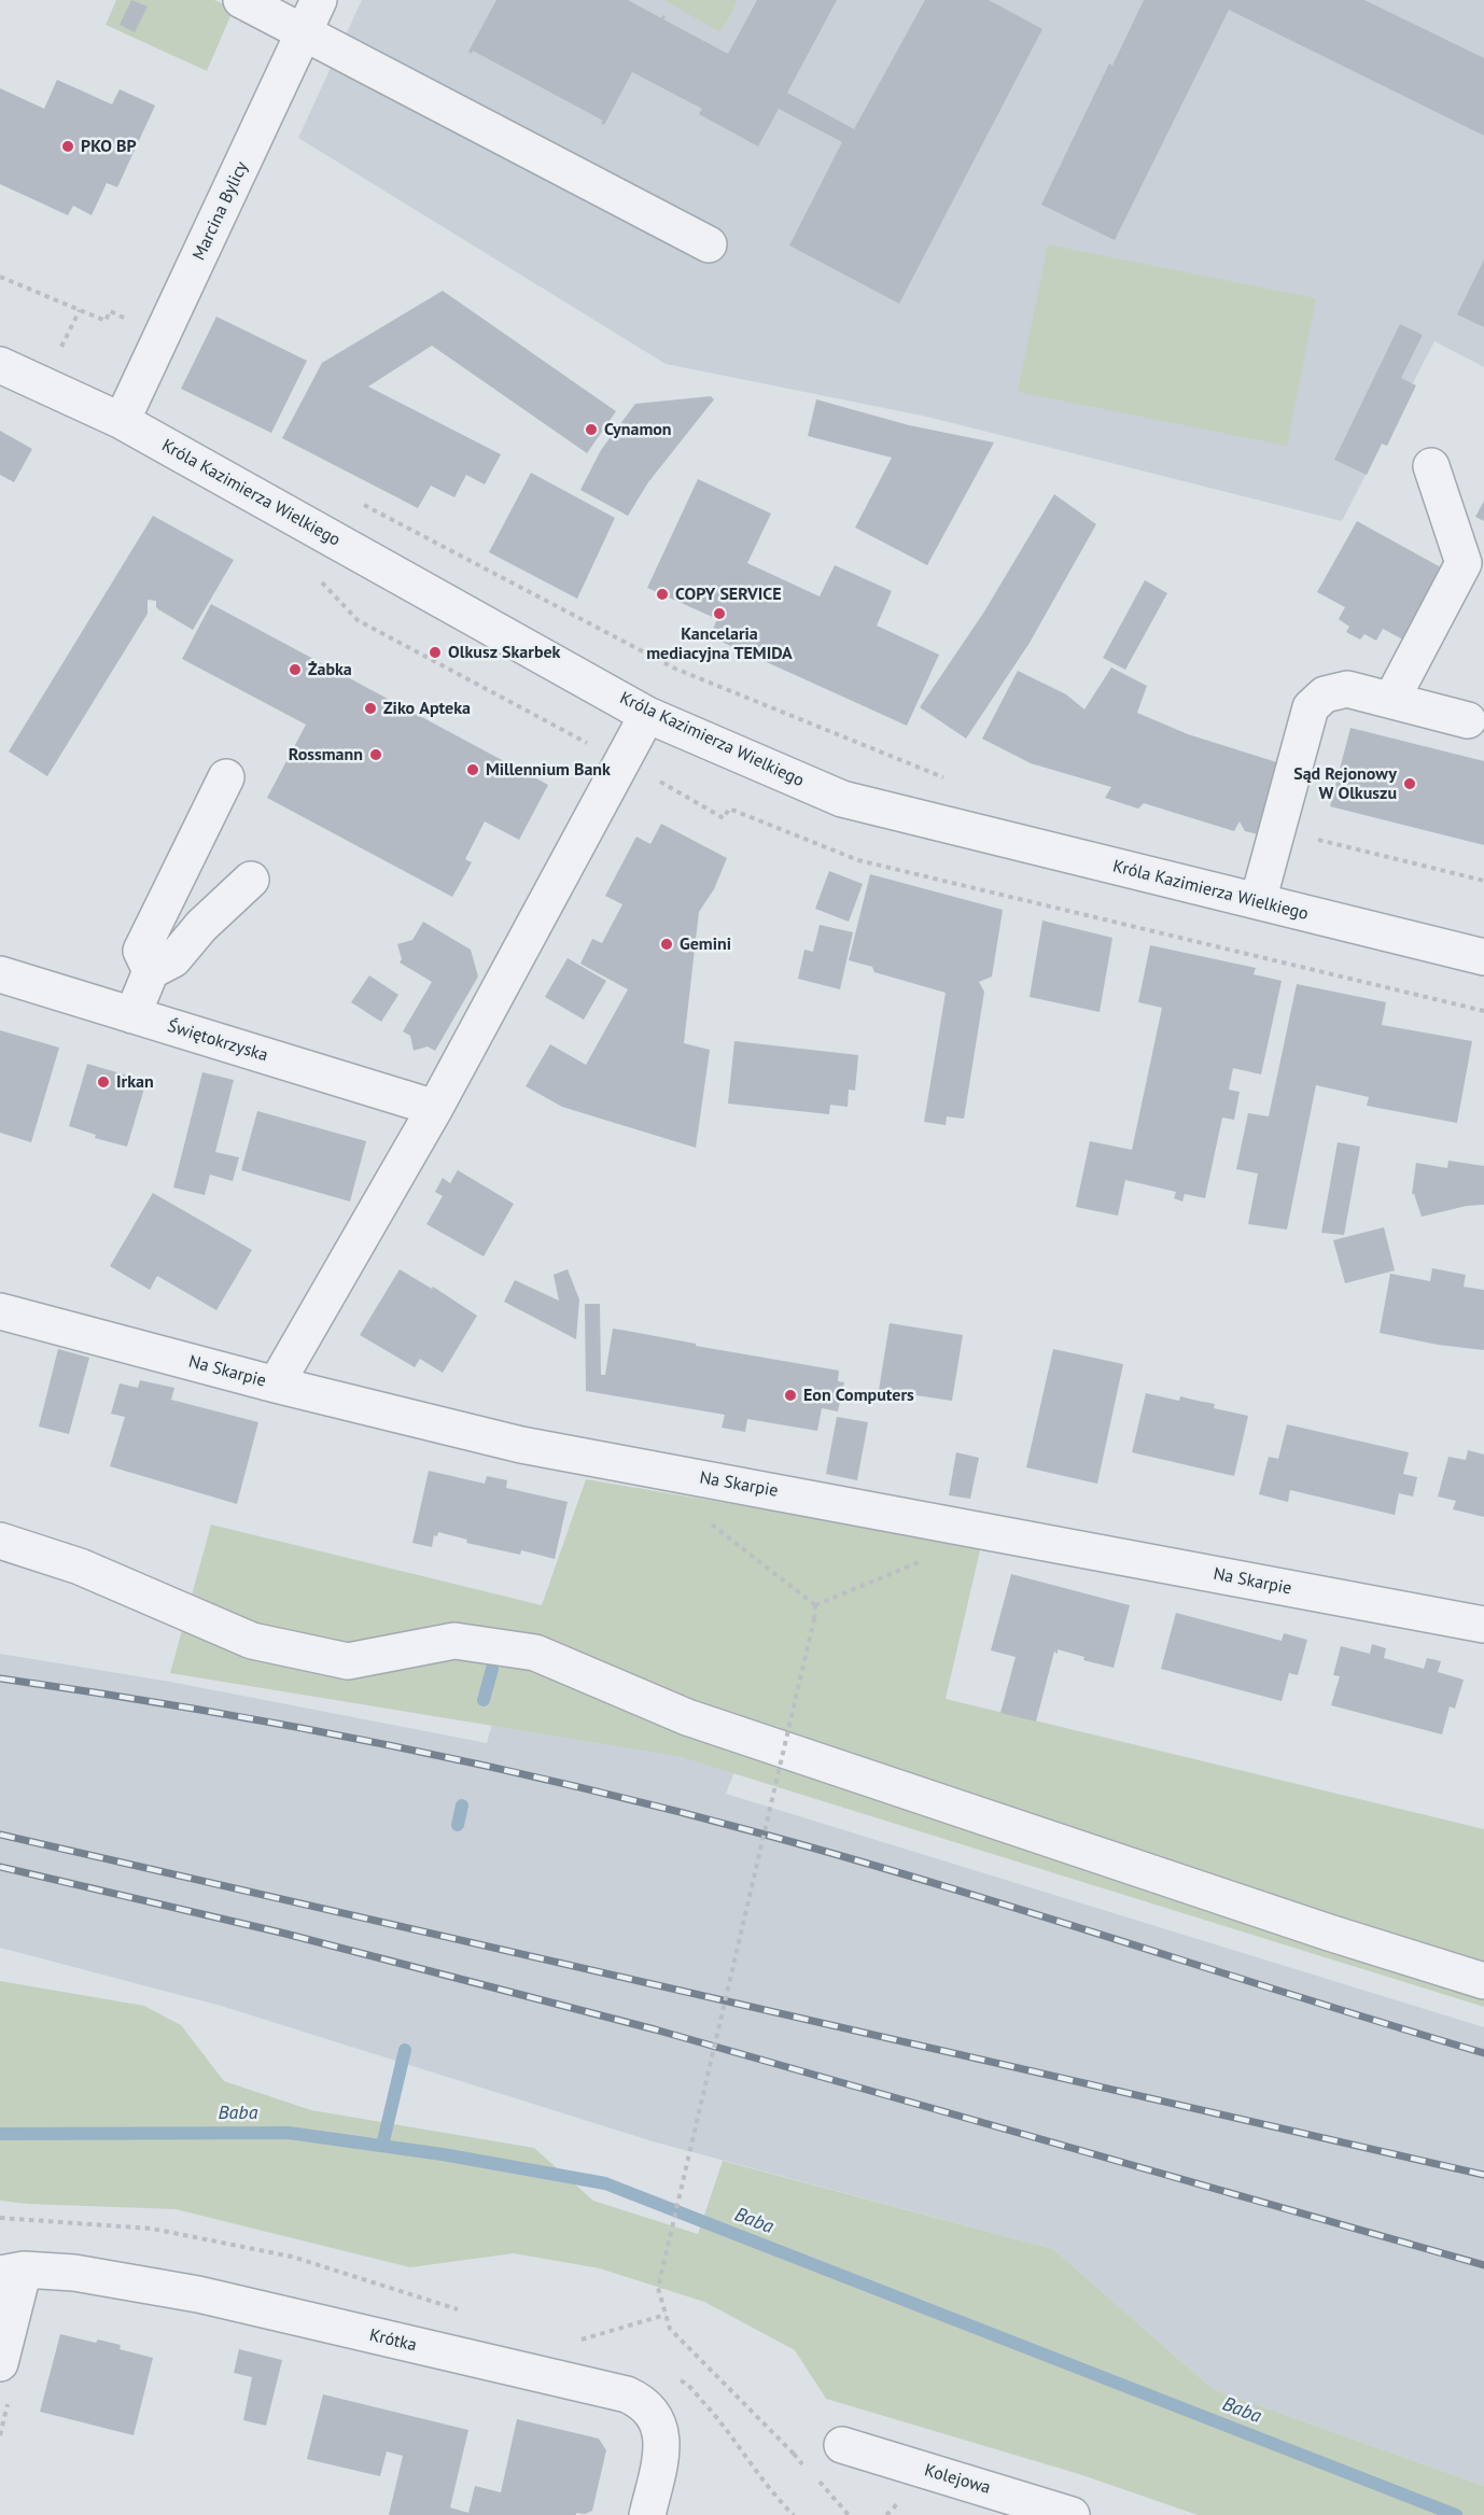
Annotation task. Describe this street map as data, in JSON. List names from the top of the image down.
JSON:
{
  "streets": {
    "street": [
      "Marcina Bylicy",
      "Króla Kazimierza Wielkiego",
      "Świętokrzyska",
      "Na Skarpie",
      "Krótka",
      "Kolejowa"
    ]
  },
  "crossings": [
    ["Marcina Bylicy", "Króla Kazimierza Wielkiego"]
  ],
  "water": ["Baba"],
  "places": [
    "PKO BP",
    "Cynamon",
    "COPY SERVICE",
    "Kancelaria mediacyjna TEMIDA",
    "Olkusz Skarbek",
    "Żabka",
    "Ziko Apteka",
    "Rossmann",
    "Millennium Bank",
    "Sąd Rejonowy W Olkuszu",
    "Gemini",
    "Irkan",
    "Eon Computers"
  ]
}
